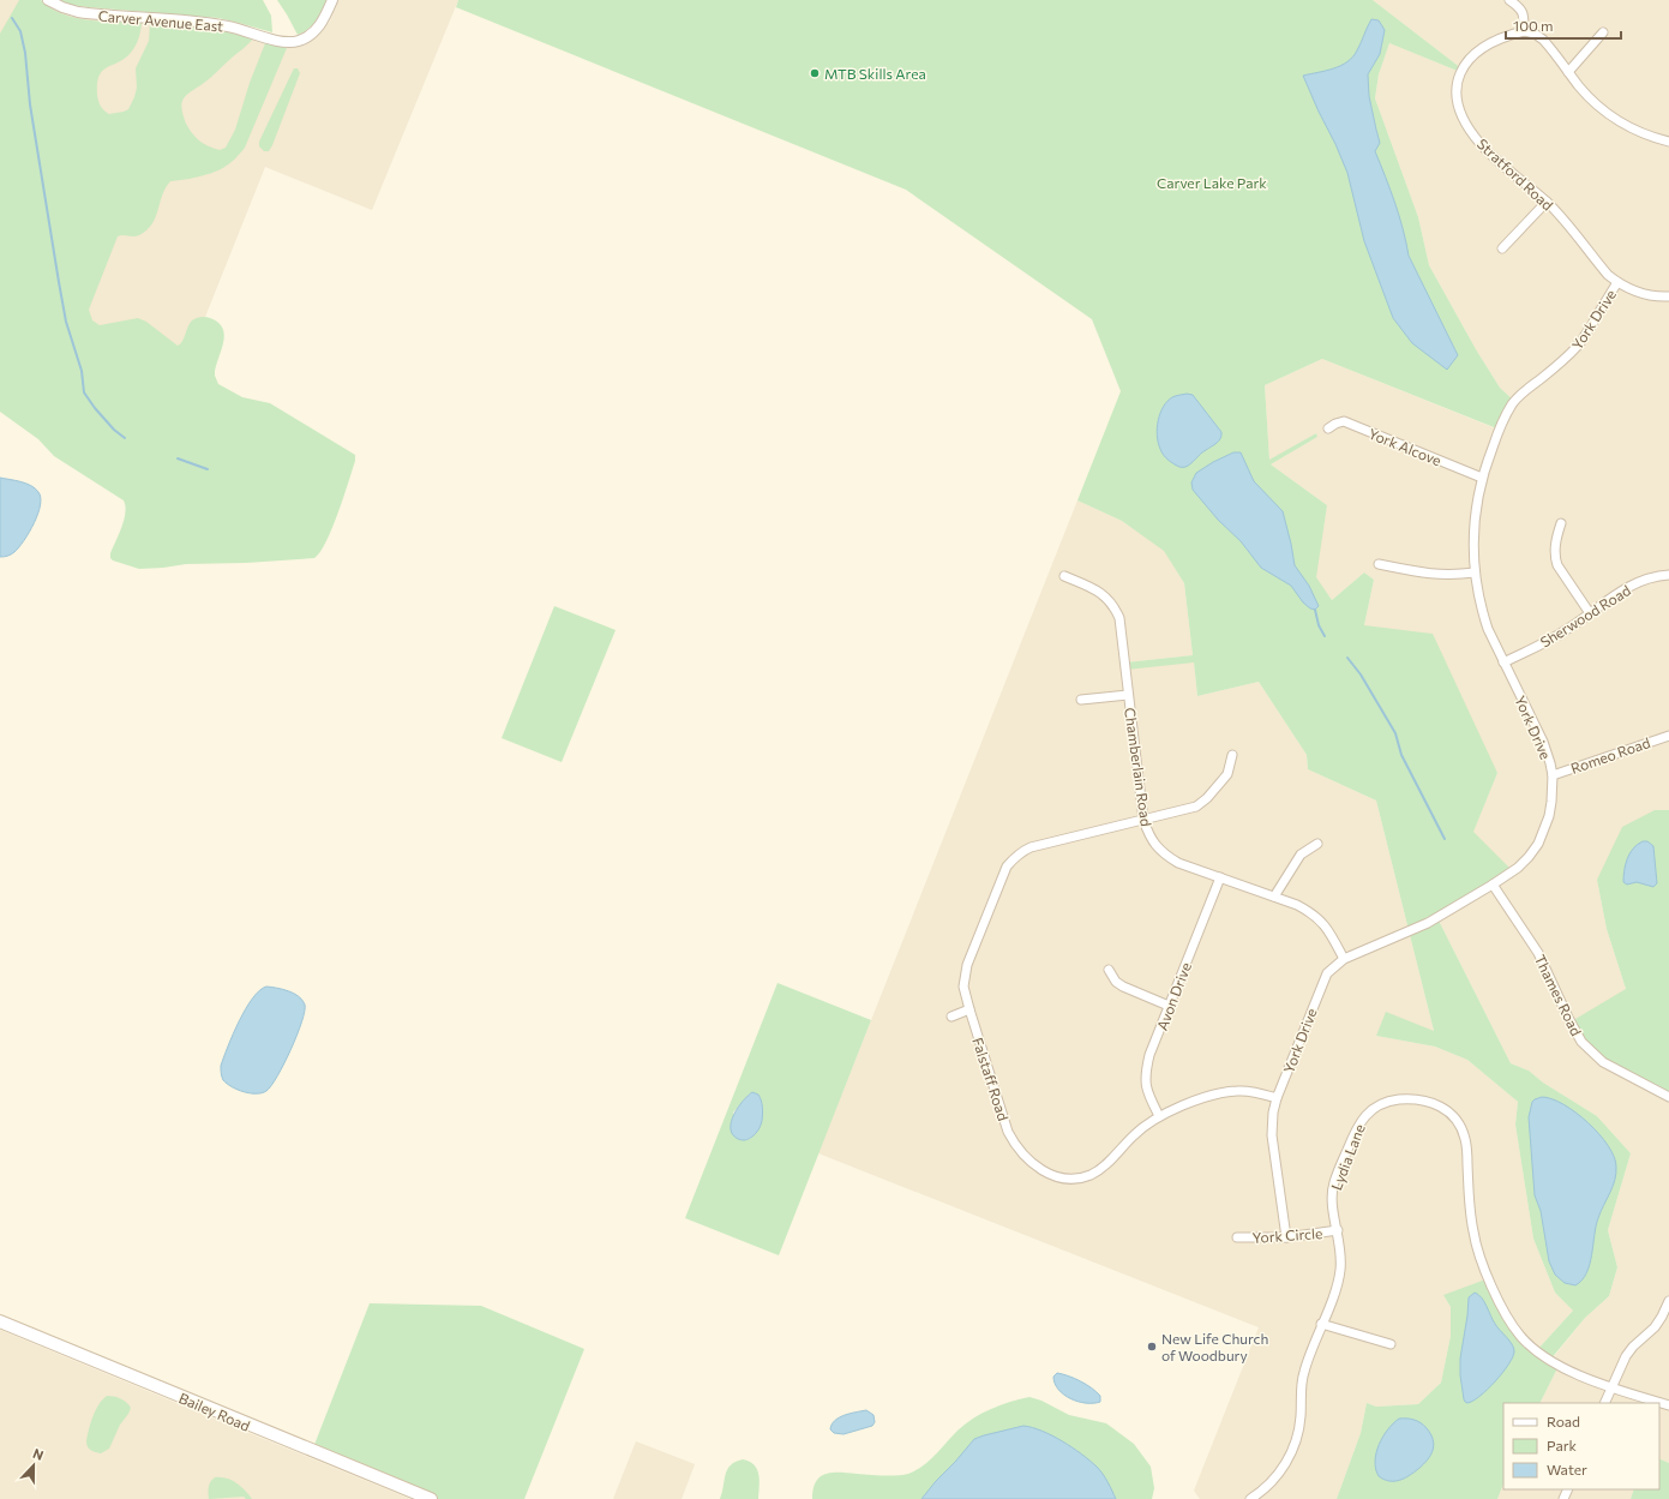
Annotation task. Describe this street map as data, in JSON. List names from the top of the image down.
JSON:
{
  "streets": {
    "main road": ["Bailey Road"],
    "street": [
      "Carver Avenue East",
      "Stratford Road",
      "York Drive",
      "York Alcove",
      "Sherwood Road",
      "Romeo Road",
      "Chamberlain Road",
      "Thames Road",
      "Avon Drive",
      "Falstaff Road",
      "Lydia Lane",
      "York Circle"
    ]
  },
  "crossings": [
    ["Stratford Road", "York Drive"],
    ["York Drive", "York Alcove"],
    ["York Drive", "Sherwood Road"],
    ["York Drive", "Romeo Road"],
    ["York Drive", "Chamberlain Road"],
    ["York Drive", "Thames Road"],
    ["York Drive", "Falstaff Road"],
    ["York Drive", "York Circle"],
    ["Chamberlain Road", "Avon Drive"],
    ["Chamberlain Road", "Falstaff Road"],
    ["Avon Drive", "Falstaff Road"],
    ["Lydia Lane", "York Circle"]
  ],
  "parks": ["Carver Lake Park"],
  "places": ["MTB Skills Area", "New Life Church of Woodbury"],
  "legend": ["Road", "Park", "Water"],
  "scale_bar": "100 m",
  "north": "top"
}
